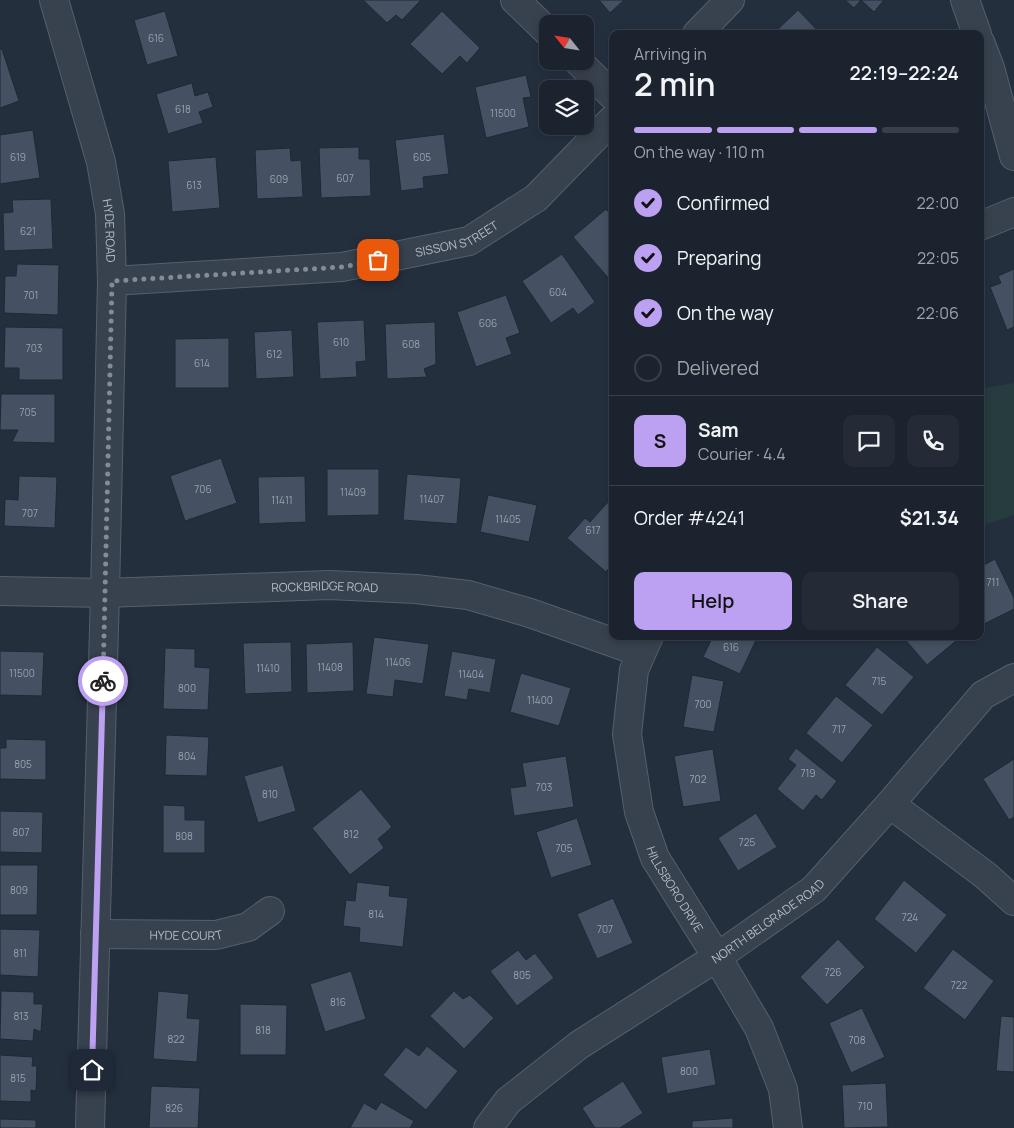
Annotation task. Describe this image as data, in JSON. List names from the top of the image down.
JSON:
{
  "streets": {
    "street": [
      "HYDE ROAD",
      "SISSON STREET",
      "ROCKBRIDGE ROAD",
      "HILLSBORO DRIVE",
      "NORTH BELGRADE ROAD",
      "HYDE COURT"
    ]
  },
  "crossings": [
    ["HYDE ROAD", "SISSON STREET"],
    ["HYDE ROAD", "ROCKBRIDGE ROAD"],
    ["HYDE ROAD", "HYDE COURT"],
    ["ROCKBRIDGE ROAD", "HILLSBORO DRIVE"],
    ["HILLSBORO DRIVE", "NORTH BELGRADE ROAD"]
  ],
  "house_numbers": [
    "616",
    "618",
    "11500",
    "619",
    "605",
    "607",
    "609",
    "613",
    "621",
    "604",
    "701",
    "606",
    "610",
    "608",
    "703",
    "612",
    "614",
    "705",
    "706",
    "11409",
    "11407",
    "11411",
    "707",
    "11405",
    "617",
    "711",
    "616",
    "11406",
    "11408",
    "11410",
    "11500",
    "11404",
    "715",
    "800",
    "11400",
    "700",
    "717",
    "804",
    "805",
    "719",
    "702",
    "703",
    "810",
    "807",
    "812",
    "808",
    "725",
    "705",
    "809",
    "814",
    "724",
    "707",
    "811",
    "726",
    "805",
    "722",
    "816",
    "813",
    "818",
    "822",
    "708",
    "800",
    "815",
    "710",
    "826"
  ],
  "north": "top left",
  "page": {
    "heading": ["2 min", "Arriving in", "22:19–22:24"],
    "panel": [
      "Sam",
      "Courier · 4.4",
      "Order #4241",
      "$21.34"
    ],
    "bar": "On the way · 110 m",
    "list": [
      ["Confirmed", "22:00"],
      ["Preparing", "22:05"],
      ["On the way", "22:06"],
      "Delivered"
    ],
    "round": "S",
    "buttons": ["Help", "Share"]
  }
}
